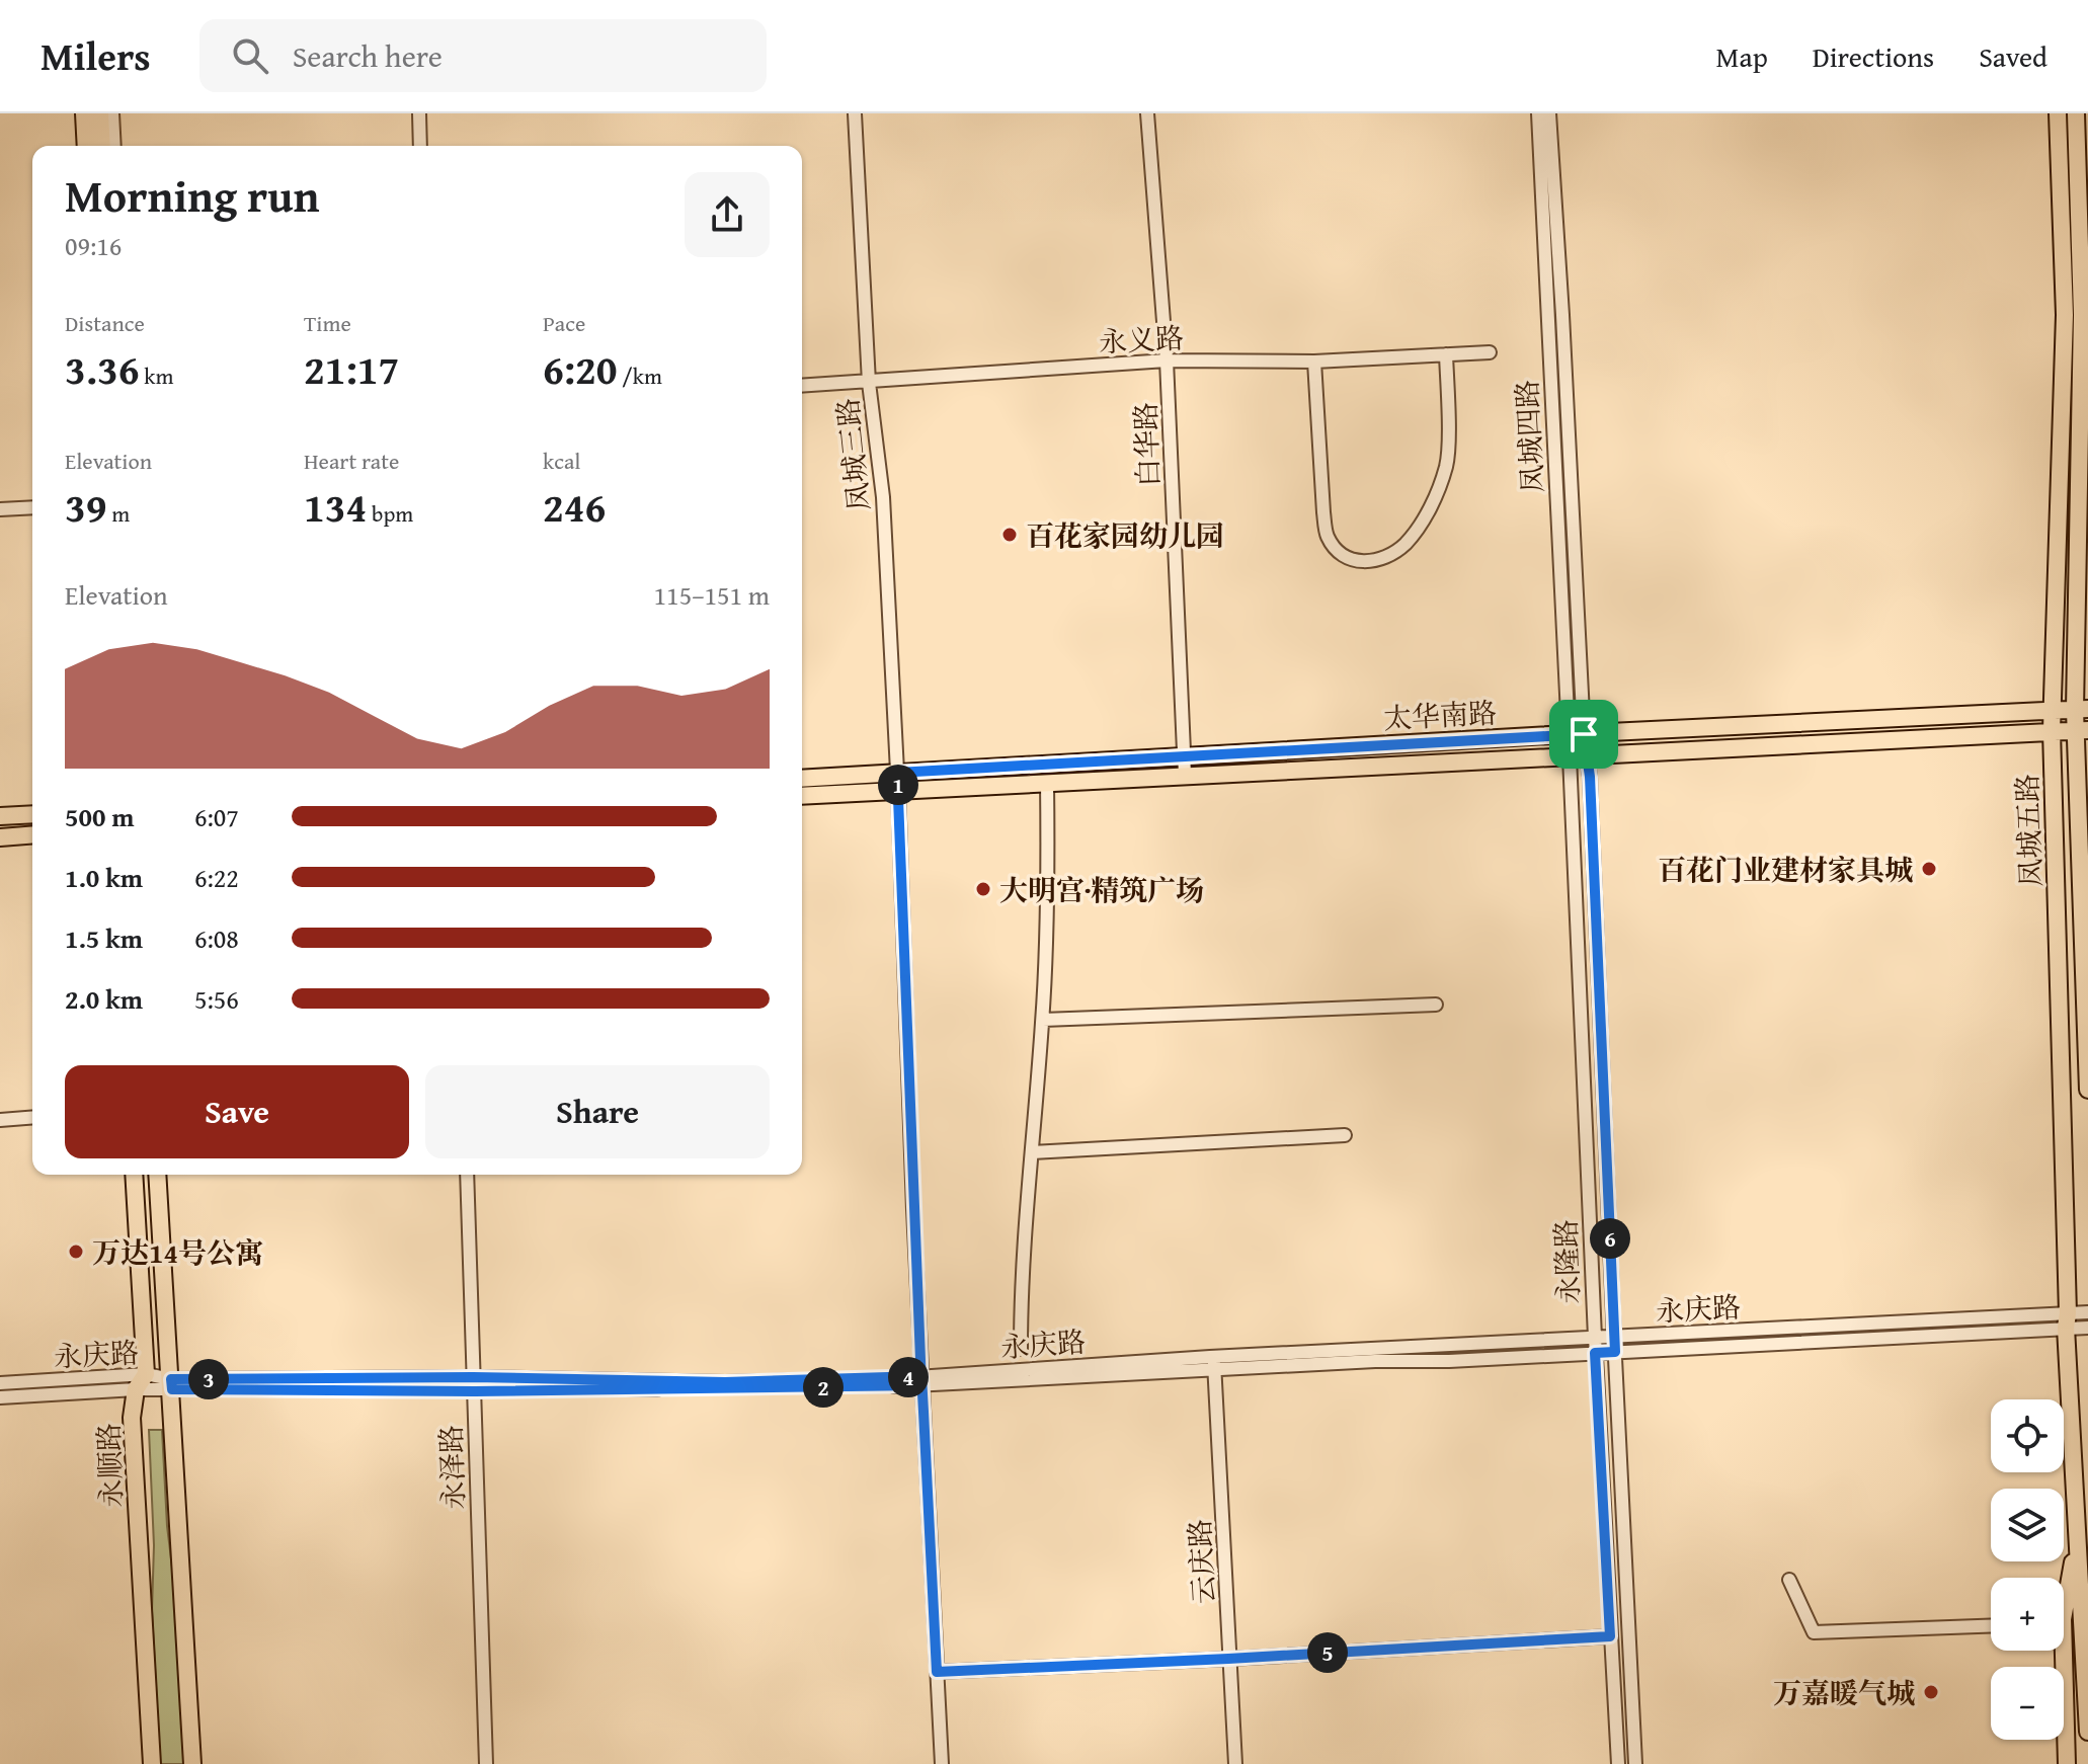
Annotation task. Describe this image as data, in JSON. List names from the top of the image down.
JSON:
{
  "streets": {
    "main road": ["太华南路", "凤城五路", "永顺路"],
    "street": [
      "永义路",
      "凤城四路",
      "白华路",
      "凤城三路",
      "永隆路",
      "永庆路",
      "永泽路",
      "云庆路"
    ]
  },
  "crossings": [
    ["永义路", "白华路"],
    ["永义路", "凤城三路"],
    ["凤城四路", "太华南路"],
    ["凤城四路", "永隆路"],
    ["白华路", "太华南路"],
    ["凤城三路", "太华南路"],
    ["凤城三路", "永庆路"],
    ["太华南路", "凤城五路"],
    ["太华南路", "永隆路"],
    ["凤城五路", "永庆路"],
    ["永隆路", "永庆路"],
    ["永庆路", "永顺路"],
    ["永庆路", "永泽路"],
    ["永庆路", "云庆路"]
  ],
  "places": [
    "百花家园幼儿园",
    "百花门业建材家具城",
    "大明宫·精筑广场",
    "万达14号公寓",
    "万嘉暖气城"
  ],
  "page": {
    "header": "Milers",
    "search": "Search here",
    "nav": ["Map", "Directions", "Saved"],
    "heading": ["Morning run", "09:16"],
    "stats": [
      ["Distance", "3.36 km"],
      ["Time", "21:17"],
      ["Pace", "6:20 /km"],
      ["Elevation", "39 m"],
      ["Heart rate", "134 bpm"],
      ["kcal", "246"]
    ],
    "chart": ["Elevation", "115–151 m"],
    "pins": [
      "1",
      "6",
      "4",
      "3",
      "2",
      "5"
    ],
    "list": [
      {
        "name": "500 m",
        "note": "6:07"
      },
      {
        "name": "1.0 km",
        "note": "6:22"
      },
      {
        "name": "1.5 km",
        "note": "6:08"
      },
      {
        "name": "2.0 km",
        "note": "5:56"
      }
    ],
    "buttons": ["Save", "Share"],
    "map_buttons": ["+", "−"]
  }
}
